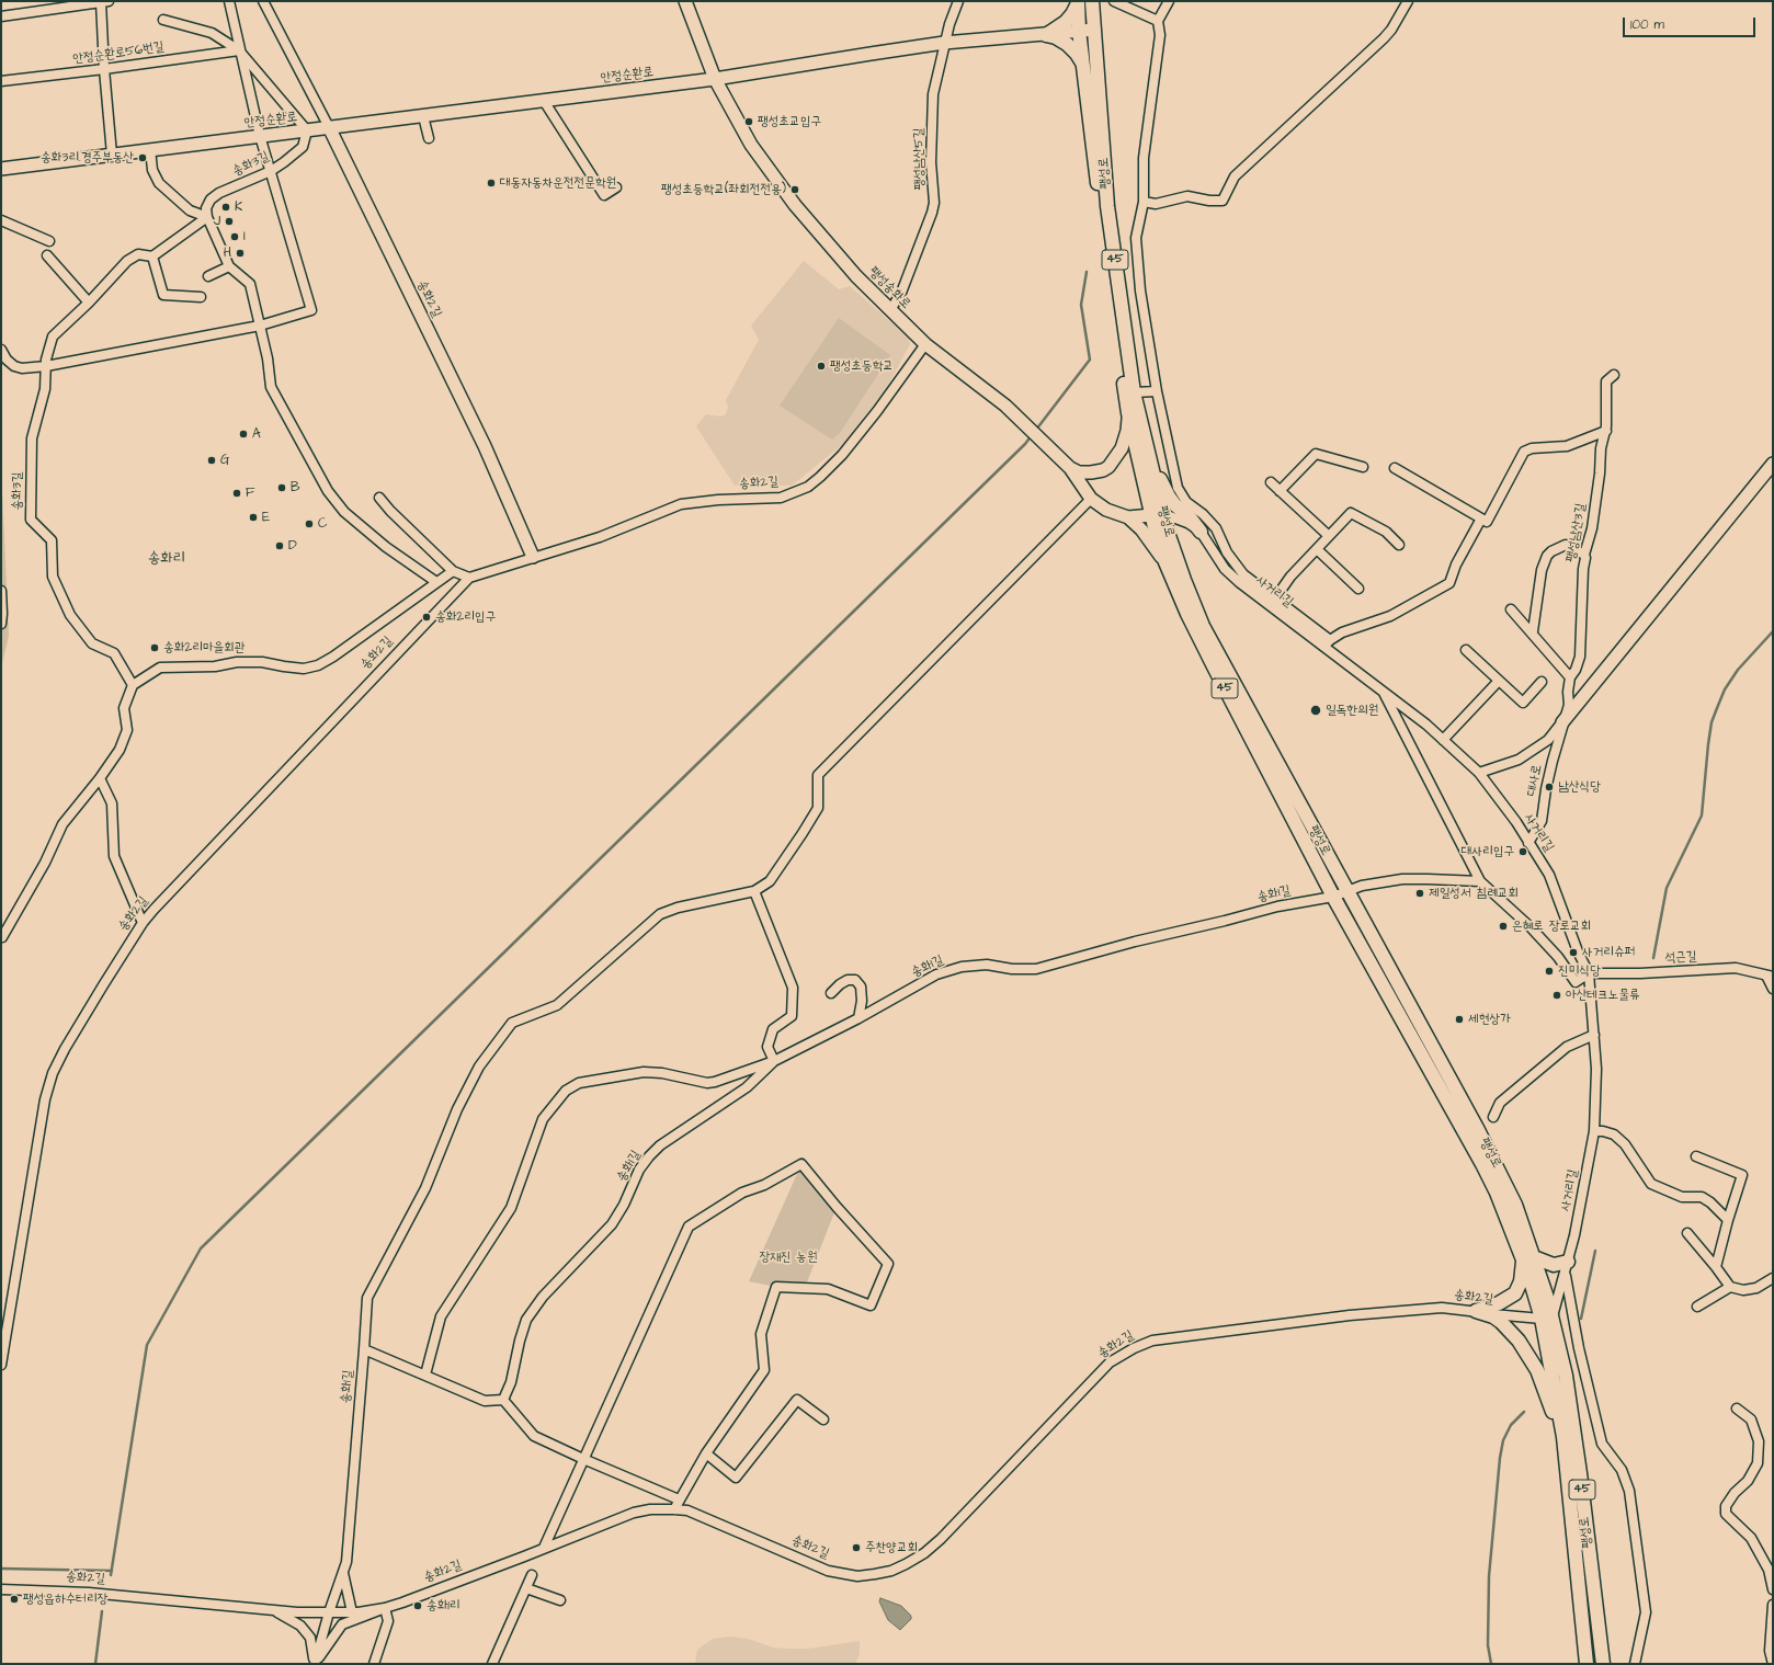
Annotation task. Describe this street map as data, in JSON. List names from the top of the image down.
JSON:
{
  "streets": {
    "main road": ["팽성로", "45"],
    "street": [
      "안정순환로56번길",
      "안정순환로",
      "팽성남산5길",
      "송화3길",
      "팽성송화로",
      "송화2길",
      "팽성남산3길",
      "사거리길",
      "대사로",
      "송화1길",
      "석근길"
    ]
  },
  "crossings": [
    ["안정순환로", "팽성남산5길"],
    ["안정순환로", "송화3길"],
    ["안정순환로", "팽성로"],
    ["안정순환로", "팽성송화로"],
    ["안정순환로", "송화2길"],
    ["팽성남산5길", "팽성송화로"],
    ["송화3길", "송화2길"],
    ["팽성로", "팽성송화로"],
    ["팽성로", "송화2길"],
    ["팽성로", "사거리길"],
    ["팽성로", "송화1길"],
    ["팽성송화로", "송화2길"],
    ["팽성송화로", "사거리길"],
    ["송화2길", "사거리길"],
    ["송화2길", "송화1길"],
    ["팽성남산3길", "대사로"],
    ["사거리길", "대사로"],
    ["사거리길", "석근길"],
    ["송화1길", "석근길"]
  ],
  "districts": ["송화리"],
  "parks": ["장재진 농원"],
  "places": [
    "팽성초교입구",
    "송화3리.경주부동산",
    "대동자동차운전전문학원",
    "팽성초등학교(좌회전전용)",
    "K",
    "J",
    "I",
    "H",
    "팽성초등학교",
    "A",
    "G",
    "B",
    "F",
    "E",
    "C",
    "D",
    "송화2리입구",
    "송화2리마을회관",
    "일독한의원",
    "남산식당",
    "대사리입구",
    "제일성서 침례교회",
    "은혜로 장로교회",
    "사거리슈퍼",
    "진미식당",
    "아산테크노물류",
    "세현상가",
    "주찬양교회",
    "팽성읍하수터리장",
    "송화1리"
  ],
  "scale_bar": "100 m"
}
